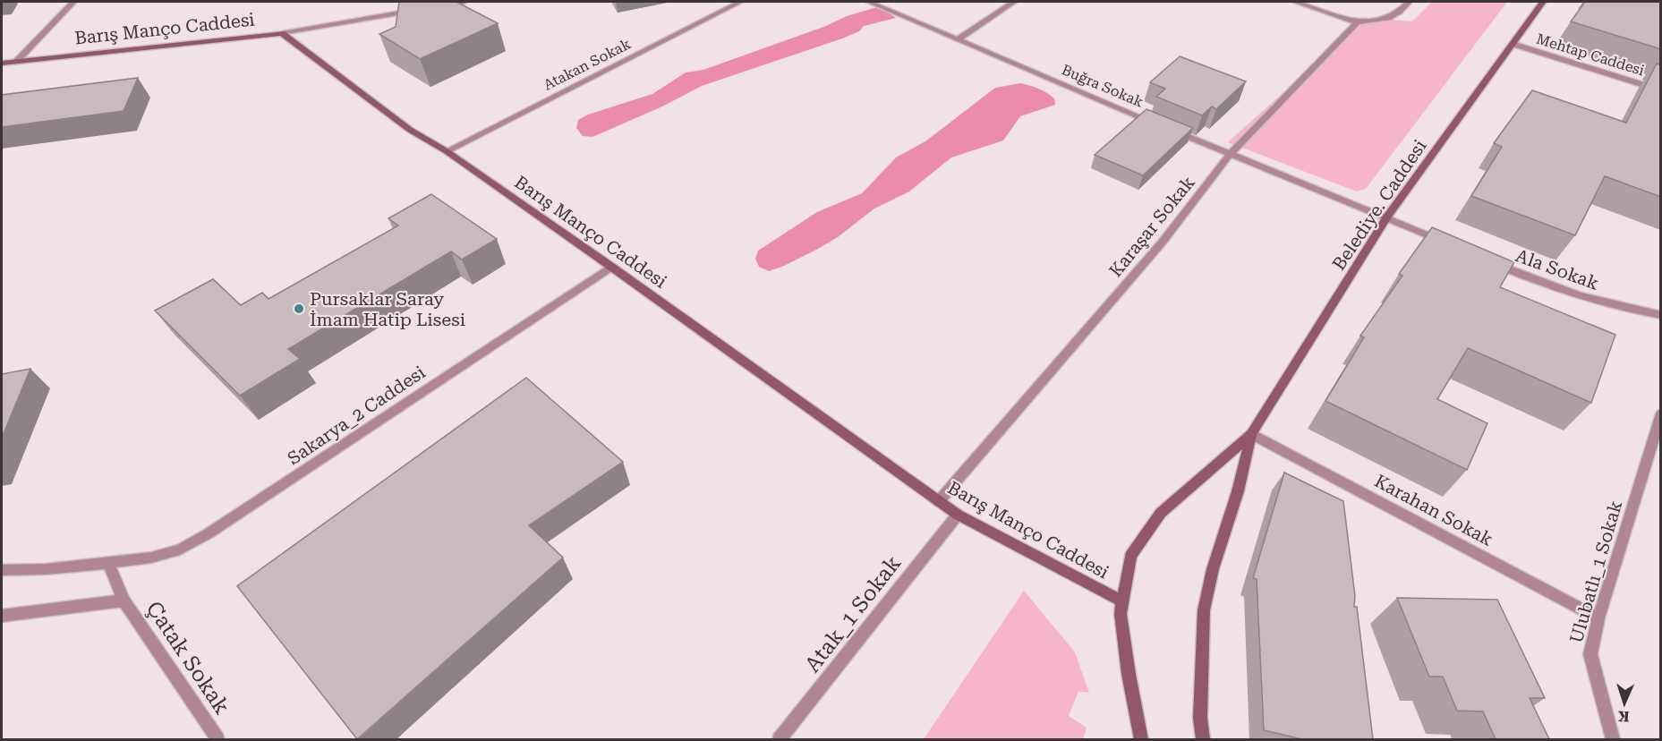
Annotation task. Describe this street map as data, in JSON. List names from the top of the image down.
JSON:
{
  "streets": {
    "street": [
      "Barış Manço Caddesi",
      "Mehtap Caddesi",
      "Atakan Sokak",
      "Buğra Sokak",
      "Belediye. Caddesi",
      "Karaşar Sokak",
      "Ala Sokak",
      "Sakarya_2 Caddesi",
      "Karahan Sokak",
      "Ulubatlı_1 Sokak",
      "Atak_1 Sokak",
      "Çatak Sokak"
    ]
  },
  "crossings": [
    ["Barış Manço Caddesi", "Atakan Sokak"],
    ["Barış Manço Caddesi", "Karaşar Sokak"],
    ["Barış Manço Caddesi", "Sakarya_2 Caddesi"],
    ["Barış Manço Caddesi", "Atak_1 Sokak"],
    ["Mehtap Caddesi", "Belediye. Caddesi"],
    ["Buğra Sokak", "Belediye. Caddesi"],
    ["Buğra Sokak", "Karaşar Sokak"],
    ["Belediye. Caddesi", "Karahan Sokak"],
    ["Sakarya_2 Caddesi", "Çatak Sokak"],
    ["Karahan Sokak", "Ulubatlı_1 Sokak"]
  ],
  "places": ["Pursaklar Saray İmam Hatip Lisesi"],
  "north": "bottom"
}
